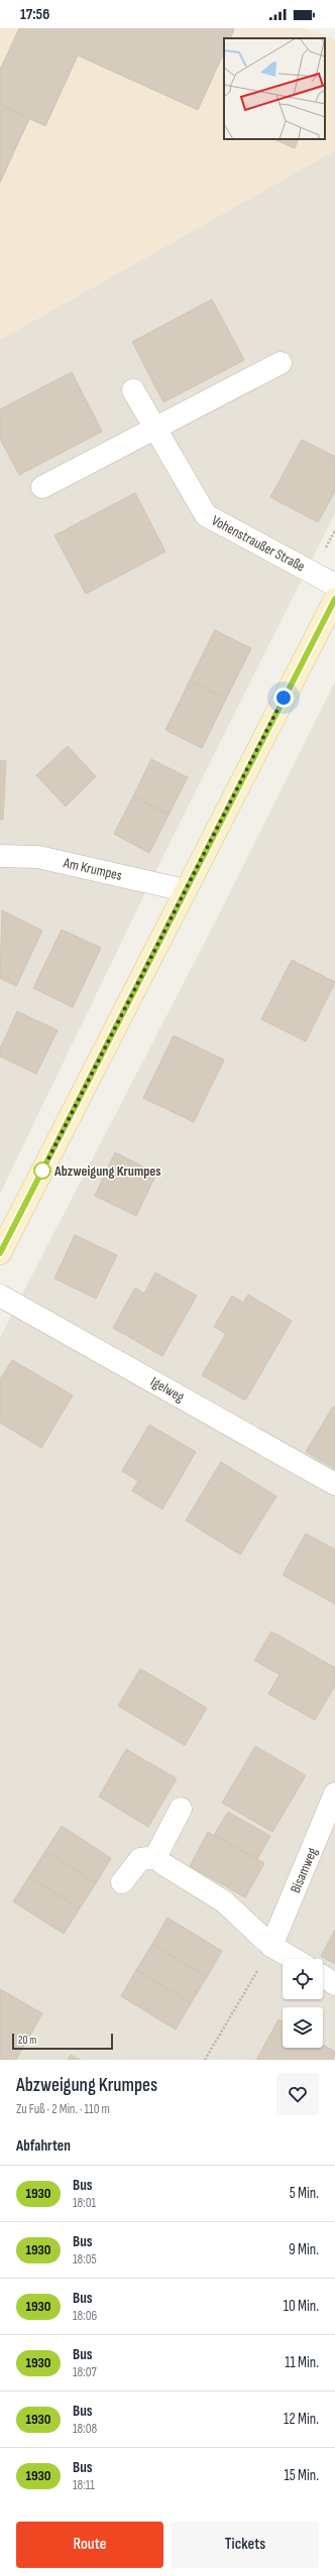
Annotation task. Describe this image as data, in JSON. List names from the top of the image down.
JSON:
{
  "streets": {
    "street": [
      "Vohenstraußer Straße",
      "Am Krumpes",
      "Igelweg",
      "Bisamweg"
    ]
  },
  "places": ["Abzweigung Krumpes"],
  "lines": ["bus line 1930"],
  "scale_bar": "20 m",
  "page": {
    "status": "17:56",
    "scale": "20 m",
    "heading": [
      ["Abzweigung Krumpes", "Zu Fuß · 2 Min. · 110 m"],
      "Abfahrten"
    ],
    "list": [
      {
        "mark": "1930",
        "name": "Bus",
        "note": "18:01",
        "value": "5 Min."
      },
      {
        "mark": "1930",
        "name": "Bus",
        "note": "18:05",
        "value": "9 Min."
      },
      {
        "mark": "1930",
        "name": "Bus",
        "note": "18:06",
        "value": "10 Min."
      },
      {
        "mark": "1930",
        "name": "Bus",
        "note": "18:07",
        "value": "11 Min."
      },
      {
        "mark": "1930",
        "name": "Bus",
        "note": "18:08",
        "value": "12 Min."
      },
      {
        "mark": "1930",
        "name": "Bus",
        "note": "18:11",
        "value": "15 Min."
      }
    ],
    "buttons": ["Route", "Tickets"]
  }
}
